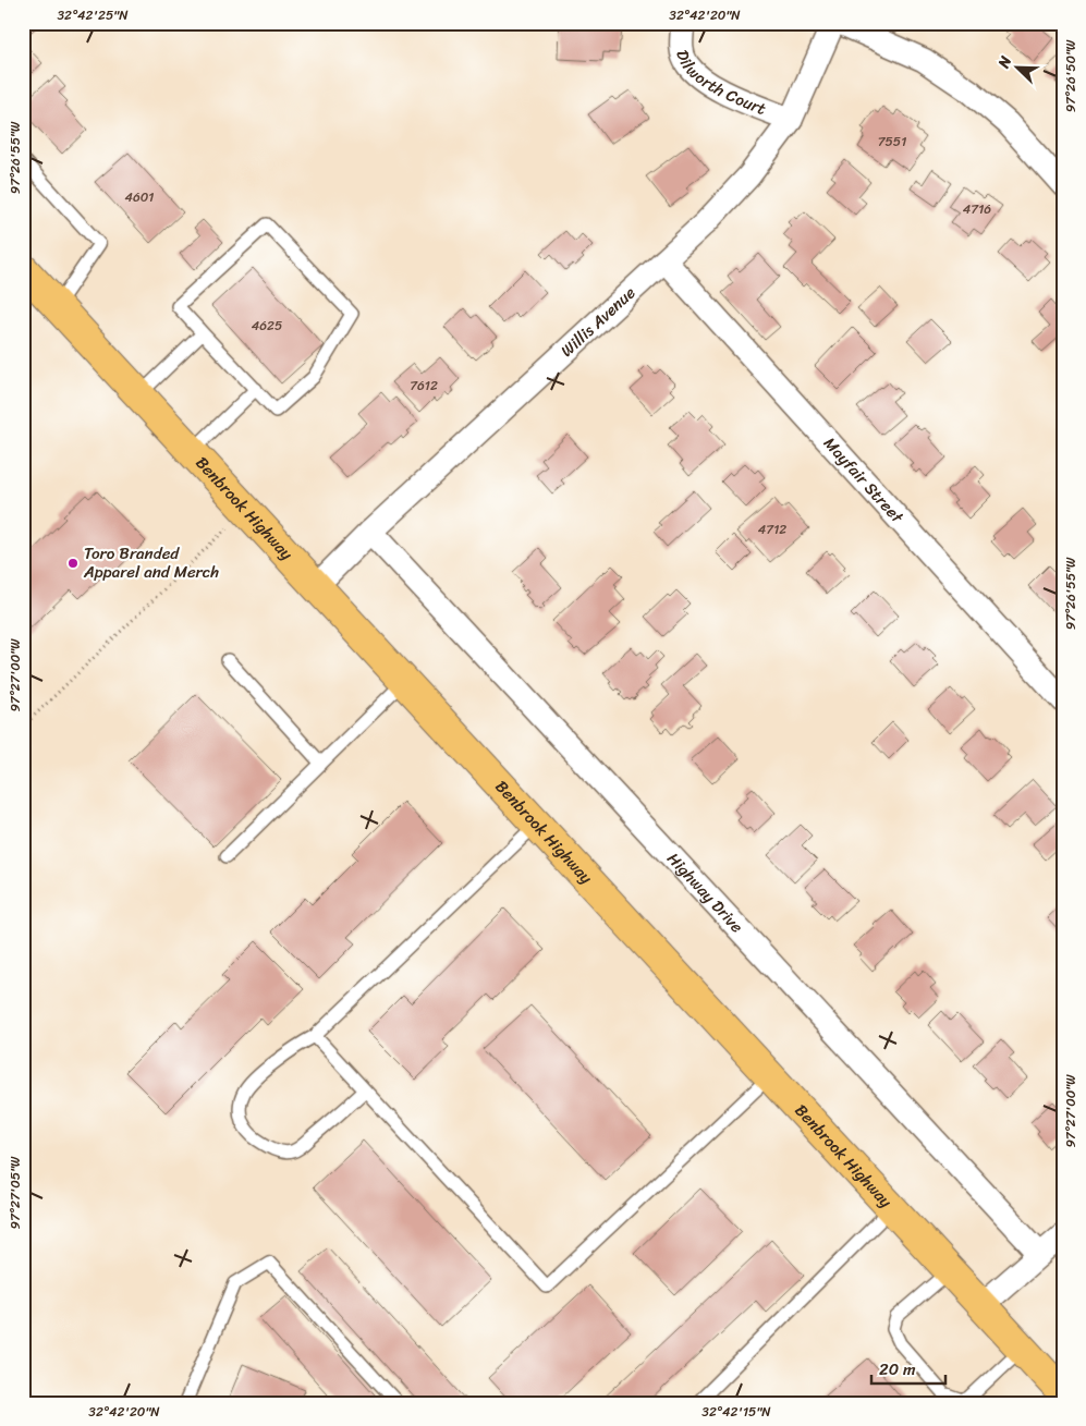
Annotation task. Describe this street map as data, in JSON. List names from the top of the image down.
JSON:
{
  "streets": {
    "main road": ["Benbrook Highway"],
    "street": [
      "Dilworth Court",
      "Willis Avenue",
      "Mayfair Street",
      "Highway Drive"
    ]
  },
  "crossings": [
    ["Dilworth Court", "Willis Avenue"],
    ["Willis Avenue", "Mayfair Street"],
    ["Willis Avenue", "Benbrook Highway"],
    ["Willis Avenue", "Highway Drive"]
  ],
  "places": ["Toro Branded Apparel and Merch"],
  "house_numbers": [
    "7551",
    "4601",
    "4716",
    "4625",
    "7612",
    "4712"
  ],
  "scale_bar": "20 m",
  "north": "top left",
  "coordinates": [
    "32°42'25\"N",
    "32°42'20\"N",
    "97°26'50\"W",
    "97°26'55\"W",
    "97°27'00\"W",
    "97°27'05\"W",
    "32°42'15\"N"
  ]
}
